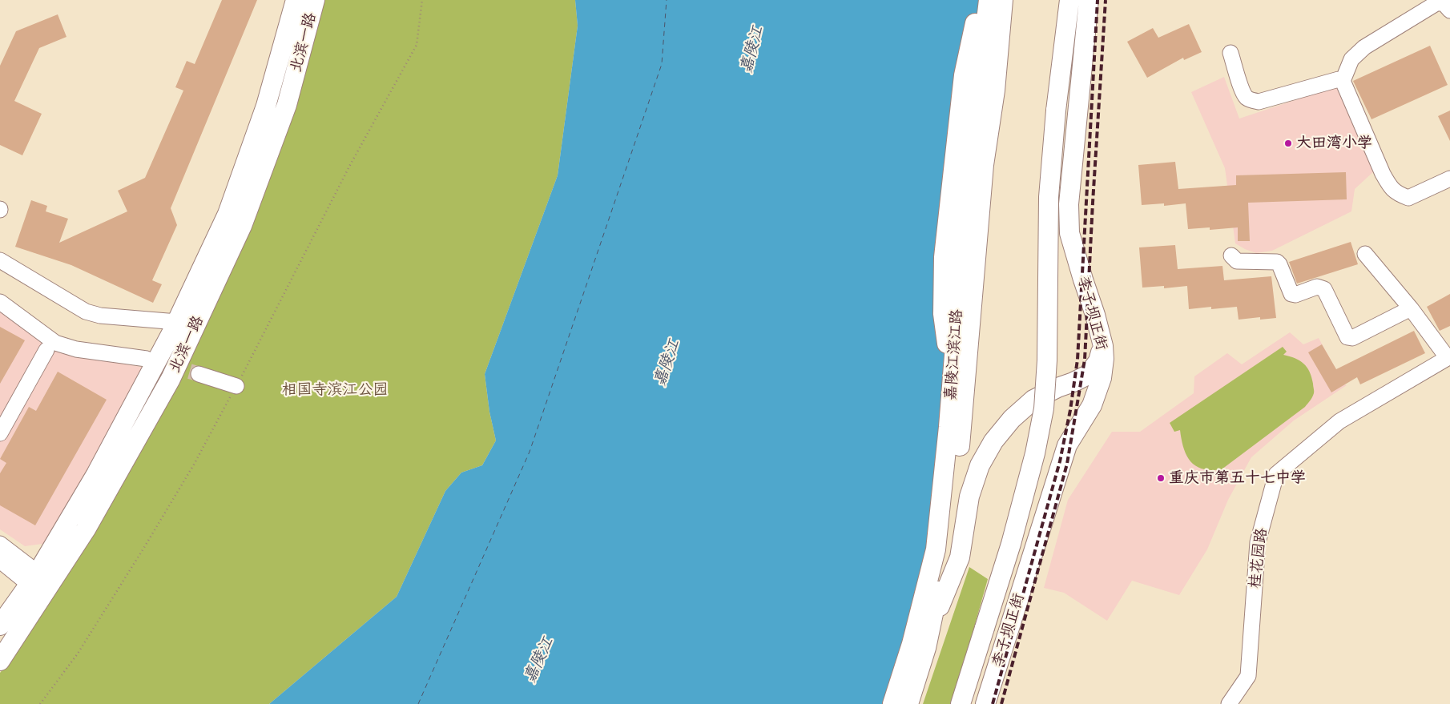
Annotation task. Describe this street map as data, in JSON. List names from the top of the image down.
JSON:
{
  "streets": {
    "main road": ["北滨一路", "李子坝正街", "嘉陵江滨江路"],
    "street": ["桂花园路"]
  },
  "water": ["嘉陵江"],
  "parks": ["相国寺滨江公园"],
  "places": ["大田湾小学", "重庆市第五十七中学"]
}
